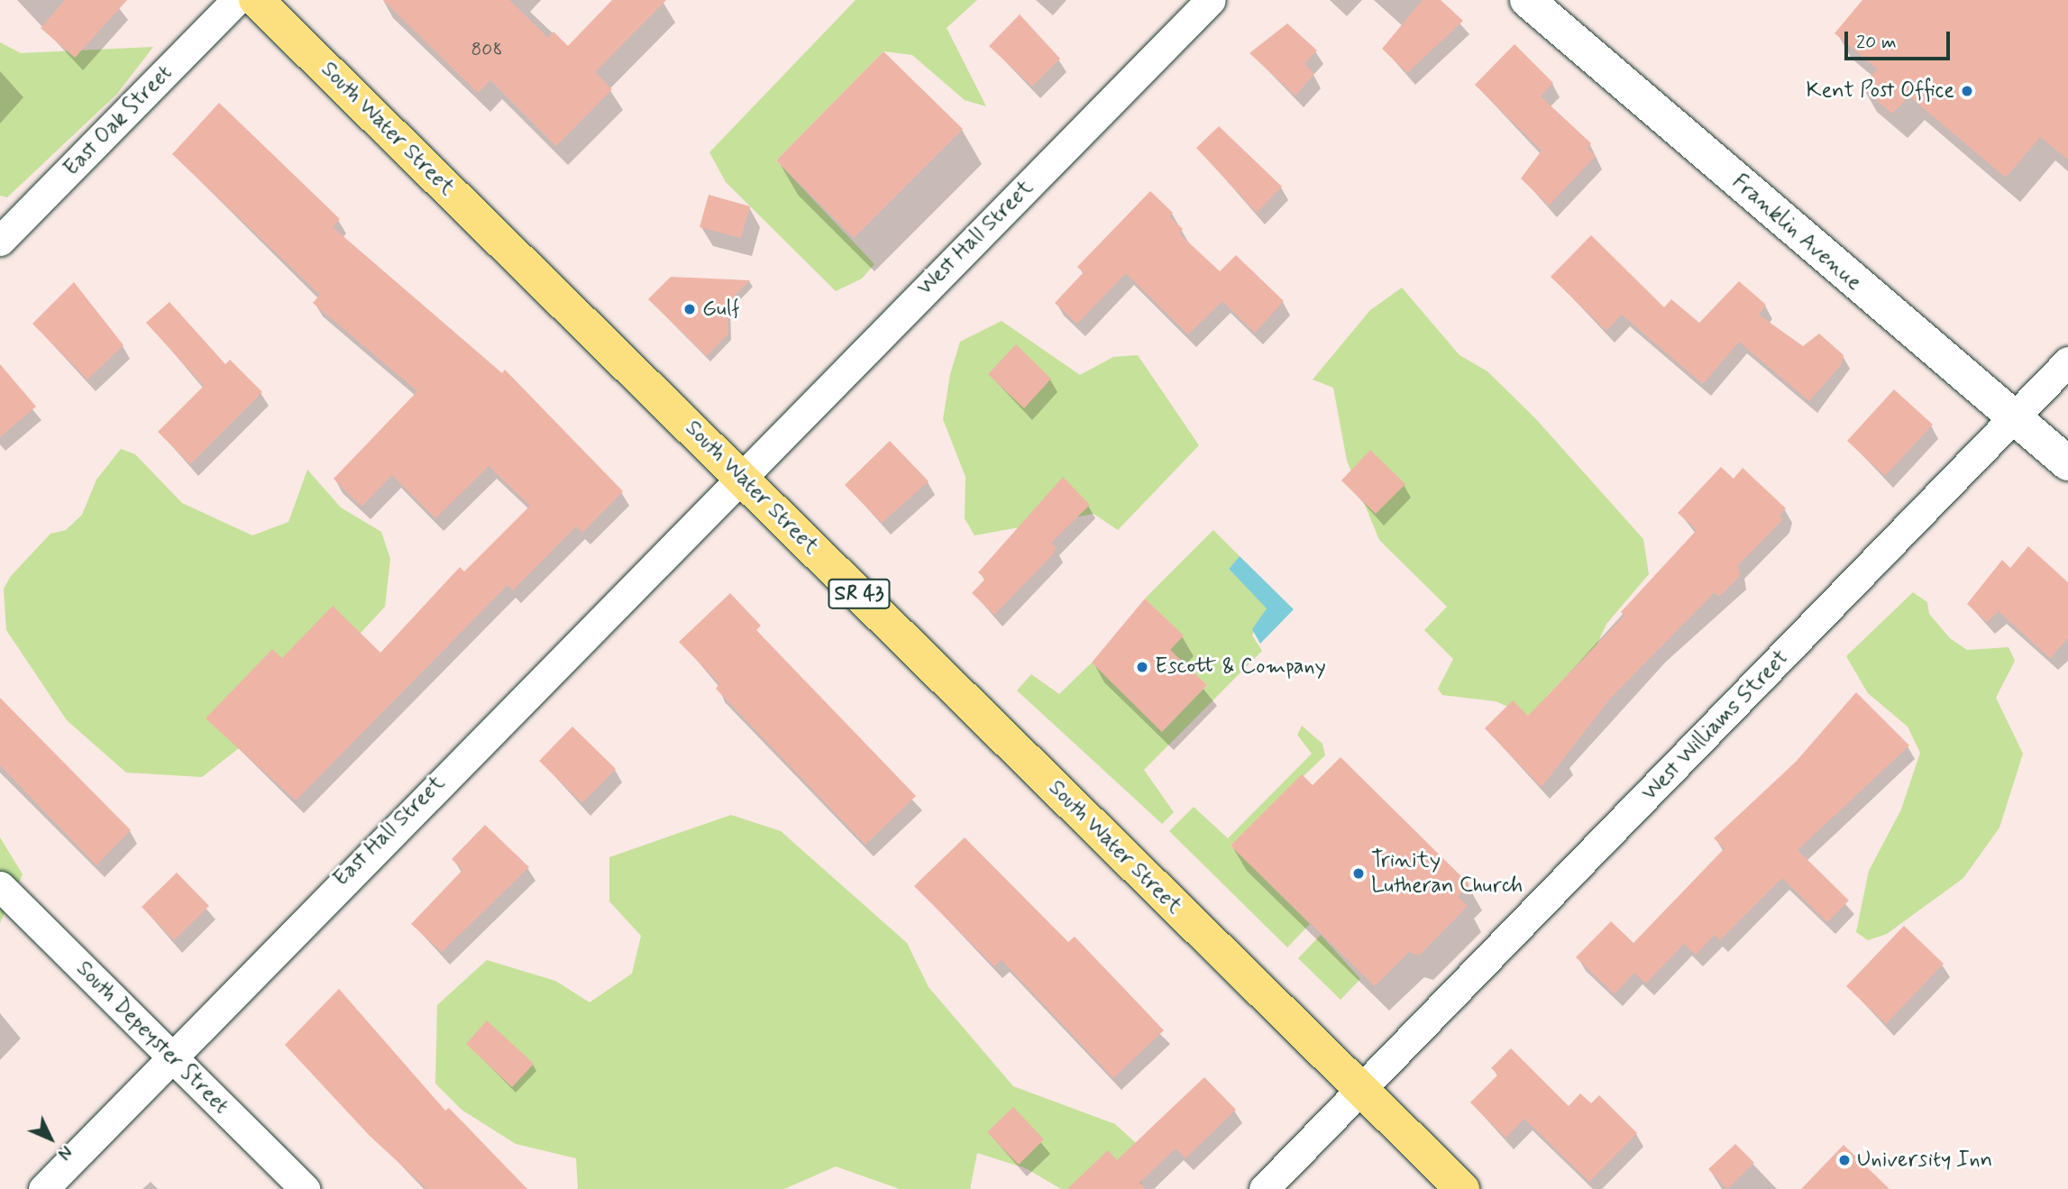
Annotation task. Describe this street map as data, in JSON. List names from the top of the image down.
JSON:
{
  "streets": {
    "main road": ["South Water Street", "SR 43"],
    "street": [
      "East Oak Street",
      "Franklin Avenue",
      "West Hall Street",
      "West Williams Street",
      "East Hall Street",
      "South Depeyster Street"
    ]
  },
  "crossings": [
    ["South Water Street", "West Hall Street"],
    ["South Water Street", "West Williams Street"],
    ["South Water Street", "East Hall Street"],
    ["Franklin Avenue", "West Williams Street"],
    ["West Hall Street", "East Hall Street"],
    ["East Hall Street", "South Depeyster Street"]
  ],
  "places": [
    "Kent Post Office",
    "Gulf",
    "Escott & Company",
    "Trinity Lutheran Church",
    "University Inn"
  ],
  "house_numbers": ["808"],
  "scale_bar": "20 m",
  "north": "bottom right"
}
